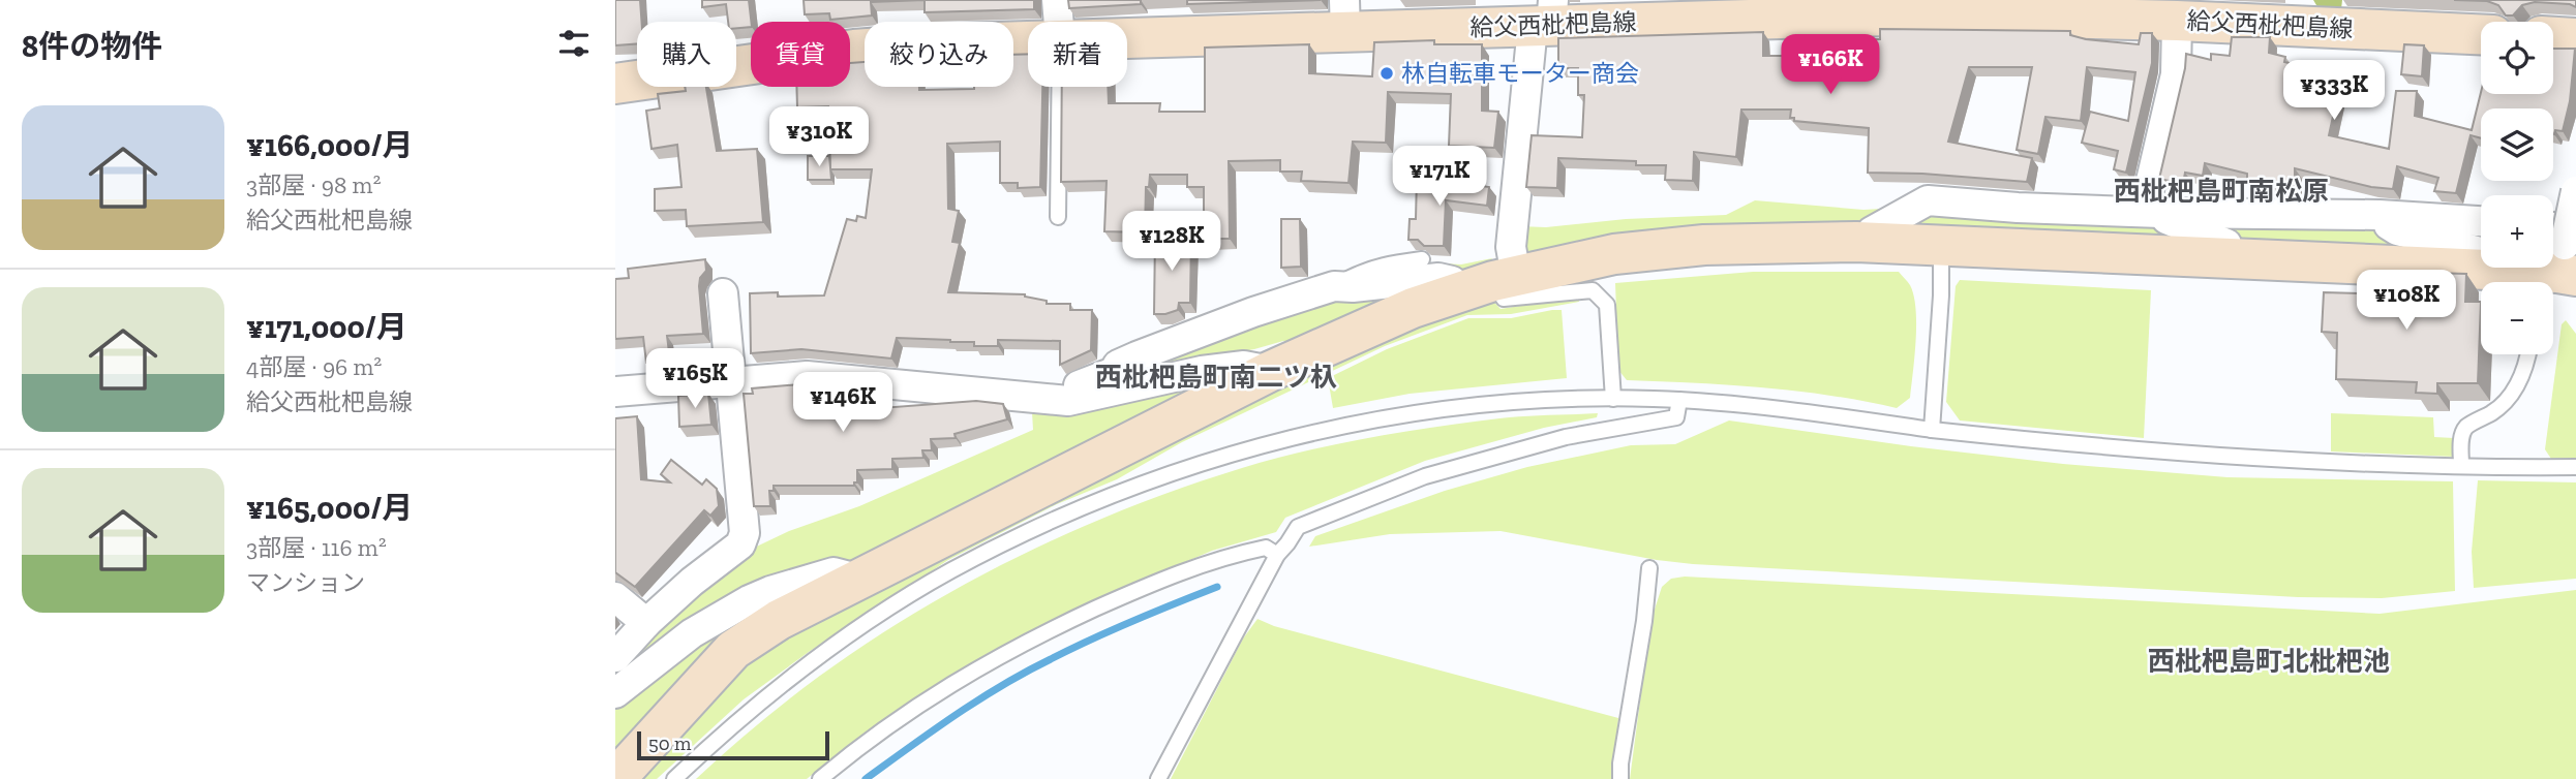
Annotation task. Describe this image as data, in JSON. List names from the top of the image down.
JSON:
{
  "streets": {
    "street": ["給父西枇杷島線"]
  },
  "districts": ["西枇杷島町南松原", "西枇杷島町南二ツ杁", "西枇杷島町北枇杷池"],
  "places": ["林自転車モーター商会"],
  "scale_bar": "50 m",
  "page": {
    "heading": "8件の物件",
    "map_buttons": ["+", "−"],
    "chip": [
      "購入",
      "賃貸",
      "絞り込み",
      "新着"
    ],
    "price": [
      "¥166K",
      "¥333K",
      "¥310K",
      "¥171K",
      "¥128K",
      "¥108K",
      "¥165K",
      "¥146K"
    ],
    "list": [
      {
        "name": "¥166,000/月",
        "note": "3部屋 · 98 m² · 給父西枇杷島線"
      },
      {
        "name": "¥171,000/月",
        "note": "4部屋 · 96 m² · 給父西枇杷島線"
      },
      {
        "name": "¥165,000/月",
        "note": "3部屋 · 116 m² · マンション"
      }
    ],
    "scale": "50 m"
  }
}
